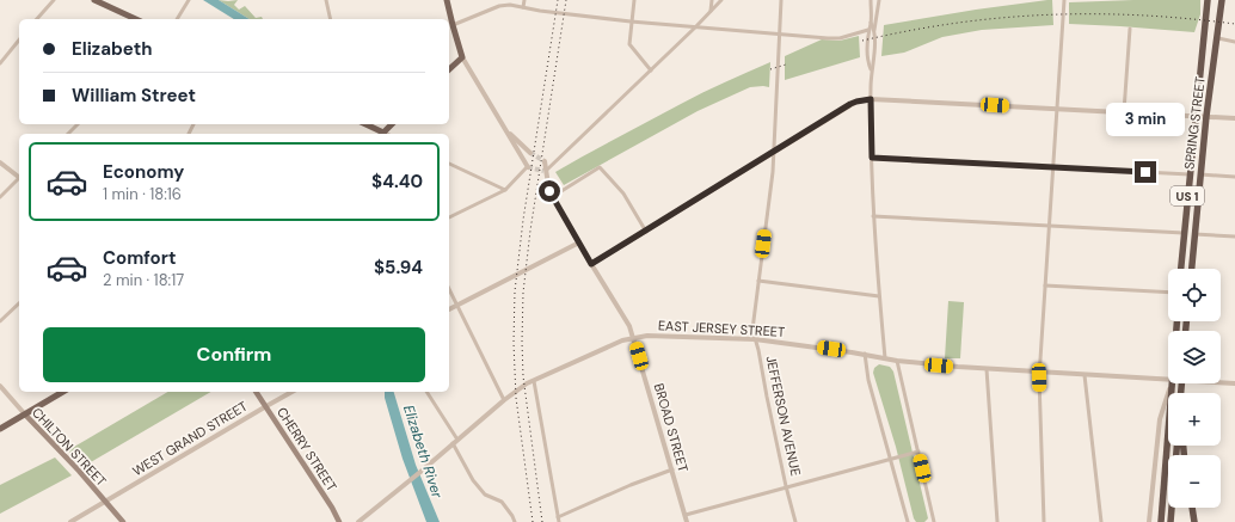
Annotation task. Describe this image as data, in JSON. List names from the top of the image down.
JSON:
{
  "streets": {
    "highway": ["SPRING STREET", "US 1"],
    "main road": ["CHILTON STREET", "CHERRY STREET"],
    "street": [
      "EAST JERSEY STREET",
      "JEFFERSON AVENUE",
      "BROAD STREET",
      "WEST GRAND STREET"
    ]
  },
  "crossings": [
    ["EAST JERSEY STREET", "JEFFERSON AVENUE"],
    ["EAST JERSEY STREET", "BROAD STREET"],
    ["WEST GRAND STREET", "CHILTON STREET"],
    ["WEST GRAND STREET", "CHERRY STREET"]
  ],
  "water": ["Elizabeth River"],
  "page": {
    "banner": ["Elizabeth", "William Street"],
    "bubble": "3 min",
    "list": [
      {
        "name": "Economy",
        "note": "1 min · 18:16",
        "value": "$4.40"
      },
      {
        "name": "Comfort",
        "note": "2 min · 18:17",
        "value": "$5.94"
      }
    ],
    "map_buttons": ["+", "−"],
    "buttons": "Confirm"
  }
}
